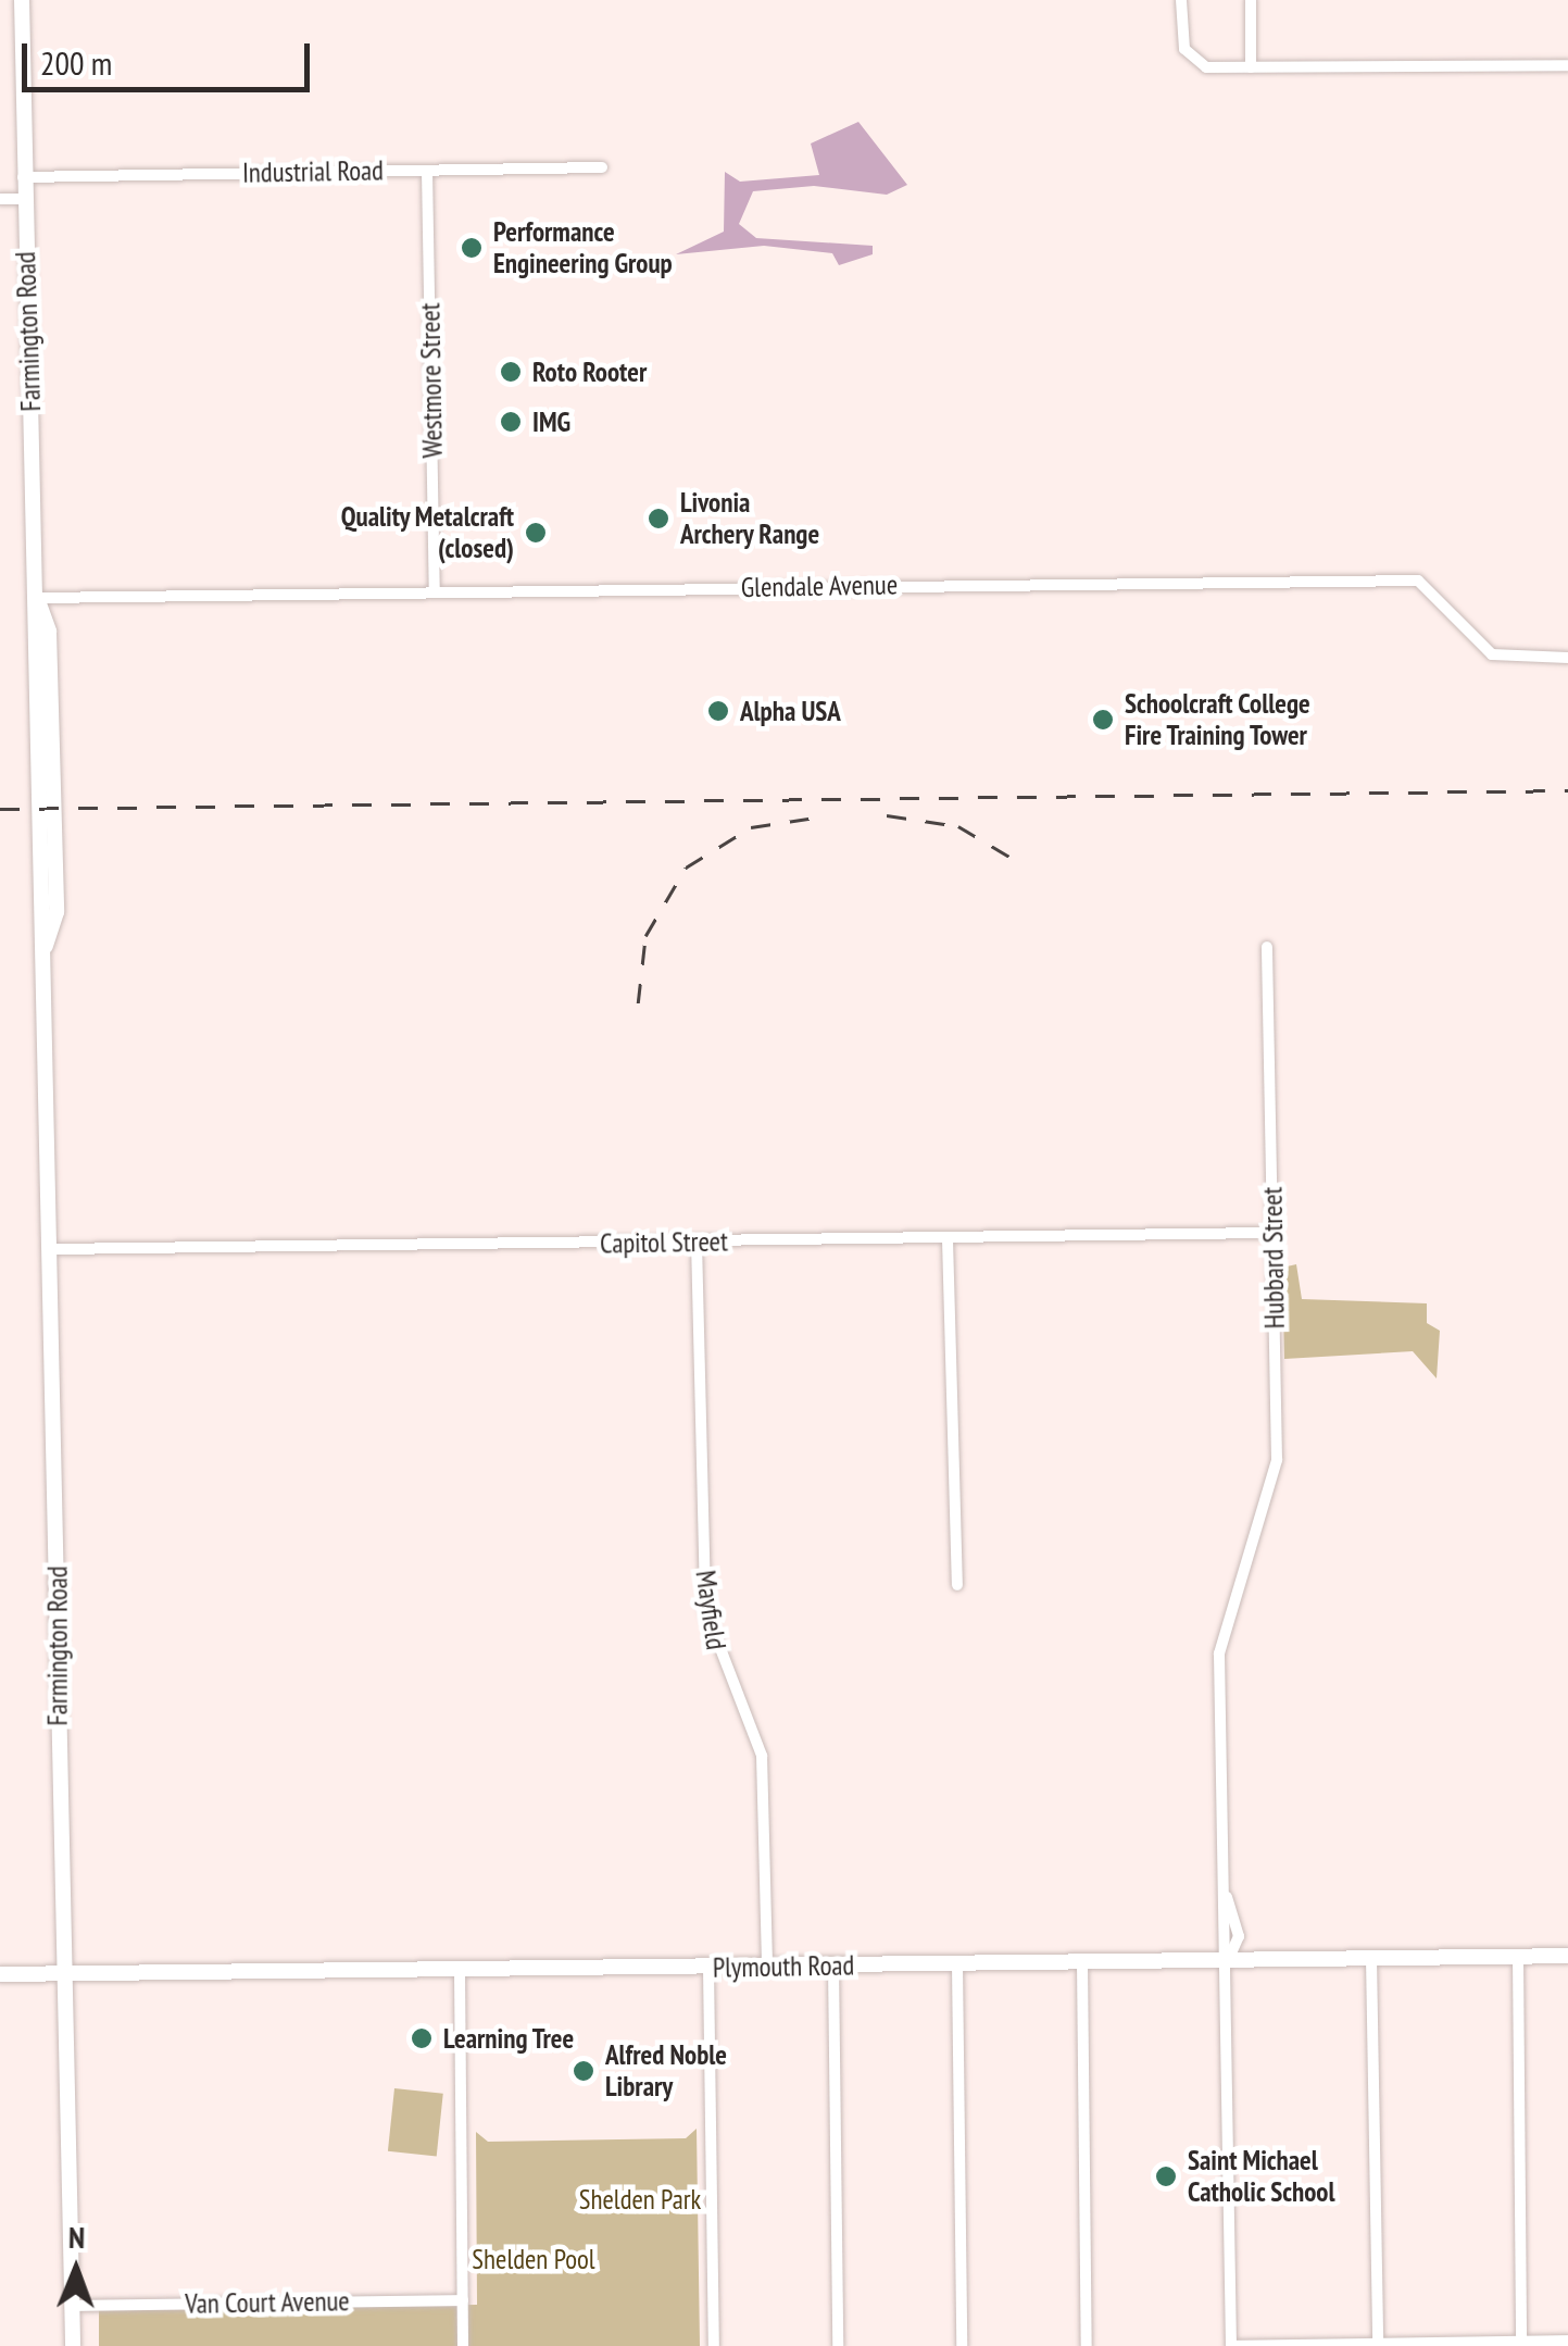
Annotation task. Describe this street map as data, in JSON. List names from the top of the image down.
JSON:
{
  "streets": {
    "main road": ["Farmington Road", "Plymouth Road"],
    "street": [
      "Industrial Road",
      "Westmore Street",
      "Glendale Avenue",
      "Capitol Street",
      "Hubbard Street",
      "Mayfield",
      "Van Court Avenue"
    ]
  },
  "crossings": [
    ["Industrial Road", "Farmington Road"],
    ["Industrial Road", "Westmore Street"],
    ["Farmington Road", "Glendale Avenue"],
    ["Farmington Road", "Capitol Street"],
    ["Farmington Road", "Plymouth Road"],
    ["Farmington Road", "Van Court Avenue"],
    ["Westmore Street", "Glendale Avenue"],
    ["Capitol Street", "Hubbard Street"],
    ["Capitol Street", "Mayfield"],
    ["Mayfield", "Plymouth Road"]
  ],
  "parks": ["Shelden Park", "Shelden Pool"],
  "places": [
    "Performance Engineering Group",
    "Roto Rooter",
    "IMG",
    "Livonia Archery Range",
    "Quality Metalcraft (closed)",
    "Alpha USA",
    "Schoolcraft College Fire Training Tower",
    "Learning Tree",
    "Alfred Noble Library",
    "Saint Michael Catholic School"
  ],
  "scale_bar": "200 m",
  "north": "top"
}
